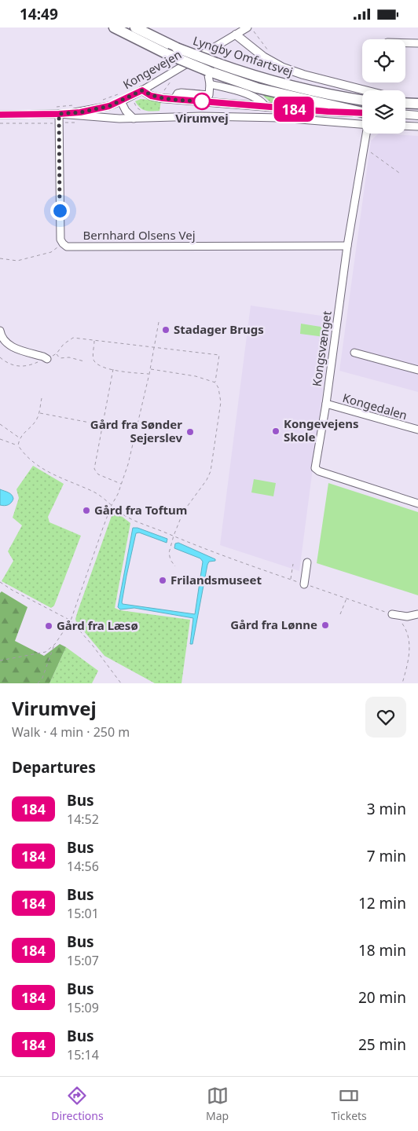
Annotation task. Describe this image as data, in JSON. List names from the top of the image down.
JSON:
{
  "streets": {
    "highway": ["Lyngby Omfartsvej"],
    "street": [
      "Kongevejen",
      "Bernhard Olsens Vej",
      "Kongsvænget",
      "Kongedalen"
    ]
  },
  "crossings": [
    ["Bernhard Olsens Vej", "Kongsvænget"],
    ["Kongsvænget", "Kongedalen"]
  ],
  "places": [
    "Virumvej",
    "Stadager Brugs",
    "Kongevejens Skole",
    "Gård fra Sønder Sejerslev",
    "Gård fra Toftum",
    "Frilandsmuseet",
    "Gård fra Lønne",
    "Gård fra Læsø"
  ],
  "lines": ["bus line 184"],
  "page": {
    "status": "14:49",
    "on_map": "184",
    "heading": [
      ["Virumvej", "Walk · 4 min · 250 m"],
      "Departures"
    ],
    "list": [
      {
        "mark": "184",
        "name": "Bus",
        "note": "14:52",
        "value": "3 min"
      },
      {
        "mark": "184",
        "name": "Bus",
        "note": "14:56",
        "value": "7 min"
      },
      {
        "mark": "184",
        "name": "Bus",
        "note": "15:01",
        "value": "12 min"
      },
      {
        "mark": "184",
        "name": "Bus",
        "note": "15:07",
        "value": "18 min"
      },
      {
        "mark": "184",
        "name": "Bus",
        "note": "15:09",
        "value": "20 min"
      },
      {
        "mark": "184",
        "name": "Bus",
        "note": "15:14",
        "value": "25 min"
      }
    ],
    "tabs": ["Directions", "Map", "Tickets"]
  }
}
